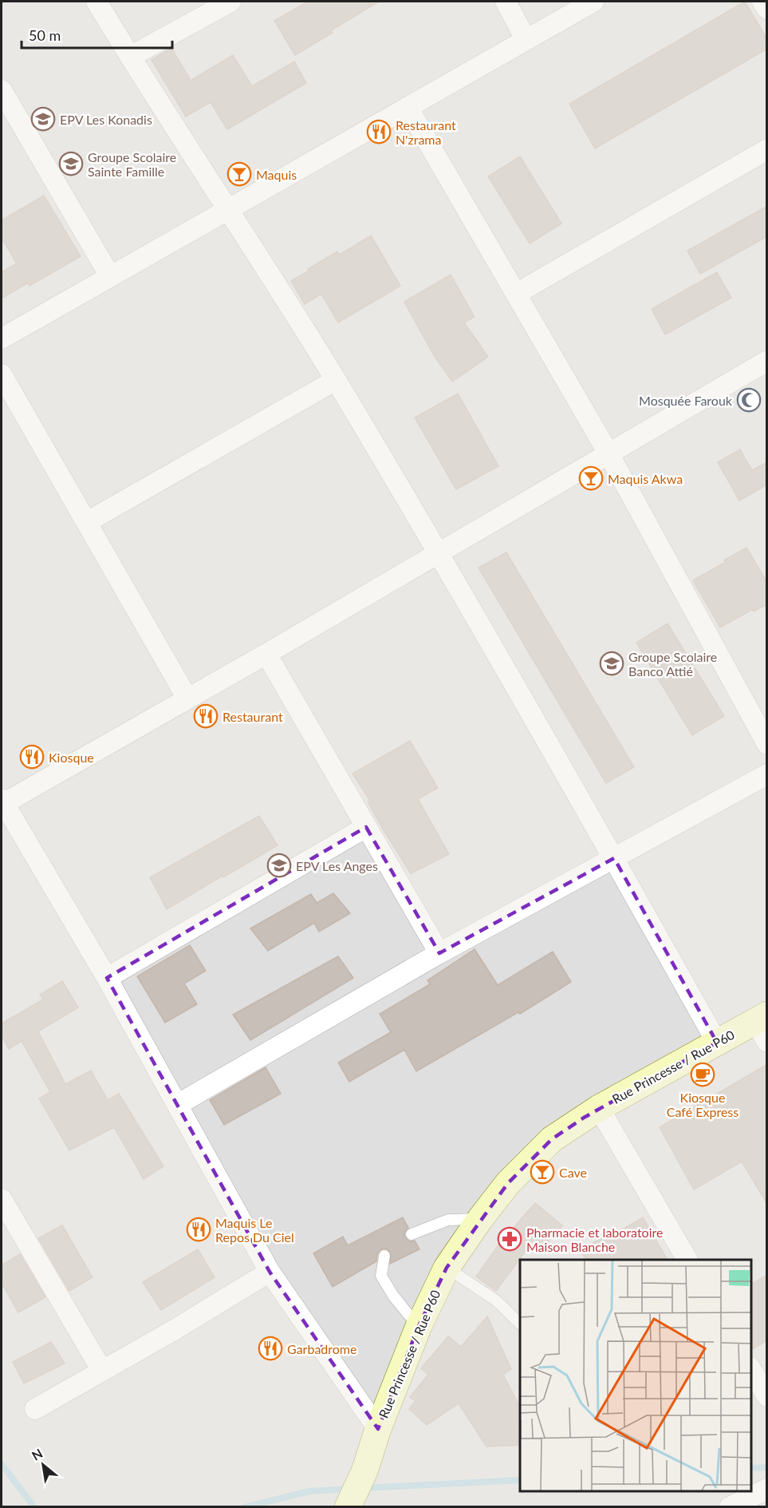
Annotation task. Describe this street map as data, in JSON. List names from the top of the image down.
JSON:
{
  "streets": {
    "street": ["Rue Princesse / Rue P60"]
  },
  "places": {
    "school or university": [
      "EPV Les Konadis",
      "Groupe Scolaire Sainte Famille",
      "Groupe Scolaire Banco Attié",
      "EPV Les Anges"
    ],
    "restaurant": [
      "Restaurant N'zrama",
      "Restaurant",
      "Kiosque",
      "Maquis Le Repos Du Ciel",
      "Garbadrome"
    ],
    "bar": ["Maquis", "Maquis Akwa", "Cave"],
    "mosque": ["Mosquée Farouk"],
    "cafe": ["Kiosque Café Express"],
    "pharmacy": ["Pharmacie et laboratoire Maison Blanche"]
  },
  "scale_bar": "50 m",
  "north": "top left"
}
